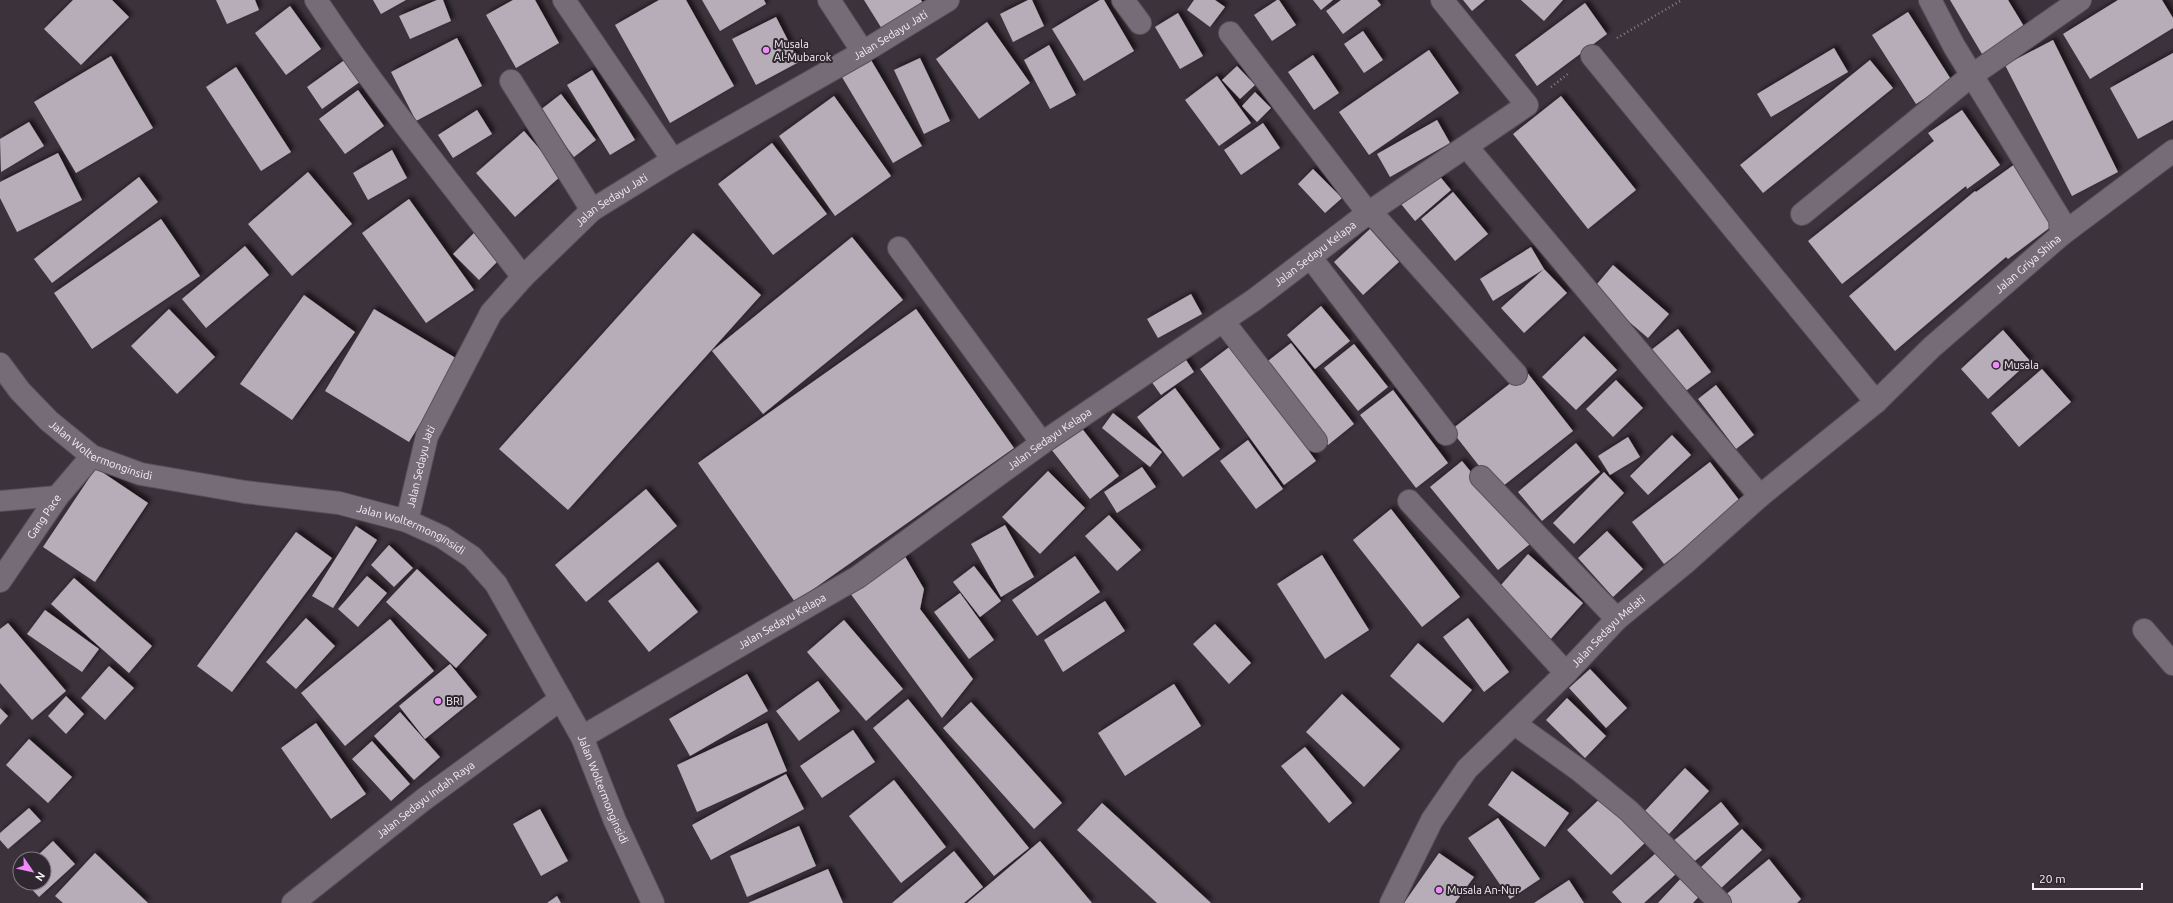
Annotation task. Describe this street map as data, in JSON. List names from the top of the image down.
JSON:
{
  "streets": {
    "street": [
      "Jalan Sedayu Jati",
      "Jalan Sedayu Kelapa",
      "Jalan Griya Shina",
      "Jalan Woltermonginsidi",
      "Gang Pace",
      "Jalan Sedayu Melati",
      "Jalan Sedayu Indah Raya"
    ]
  },
  "crossings": [
    ["Jalan Sedayu Jati", "Jalan Woltermonginsidi"],
    ["Jalan Sedayu Kelapa", "Jalan Woltermonginsidi"],
    ["Jalan Griya Shina", "Jalan Sedayu Melati"],
    ["Jalan Woltermonginsidi", "Gang Pace"],
    ["Jalan Woltermonginsidi", "Jalan Sedayu Indah Raya"]
  ],
  "places": [
    "Musala Al-Mubarok",
    "Musala",
    "BRI",
    "Musala An-Nur"
  ],
  "scale_bar": "20 m",
  "north": "bottom right"
}
